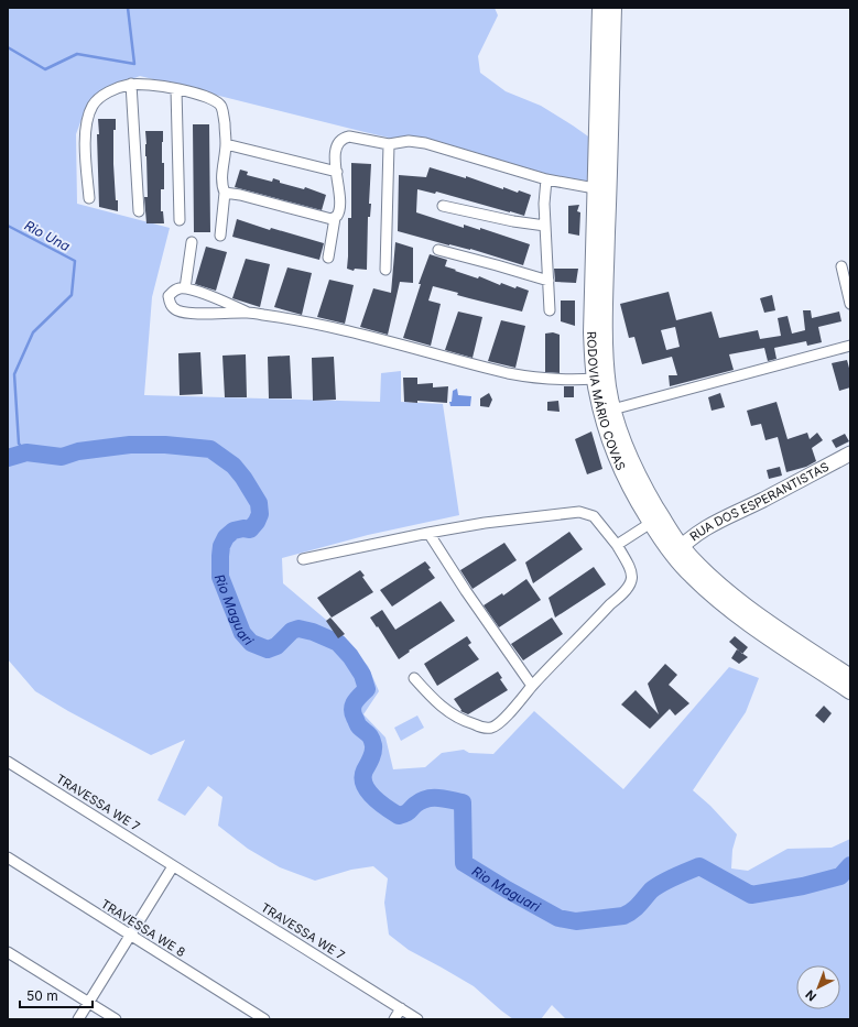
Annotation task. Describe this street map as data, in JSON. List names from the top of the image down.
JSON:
{
  "streets": {
    "main road": ["RODOVIA MÁRIO COVAS", "RUA DOS ESPERANTISTAS"],
    "street": ["TRAVESSA WE 7", "TRAVESSA WE 8"]
  },
  "crossings": [
    ["RODOVIA MÁRIO COVAS", "RUA DOS ESPERANTISTAS"]
  ],
  "water": ["Rio Una", "Rio Maguari"],
  "scale_bar": "50 m",
  "north": "bottom left"
}
